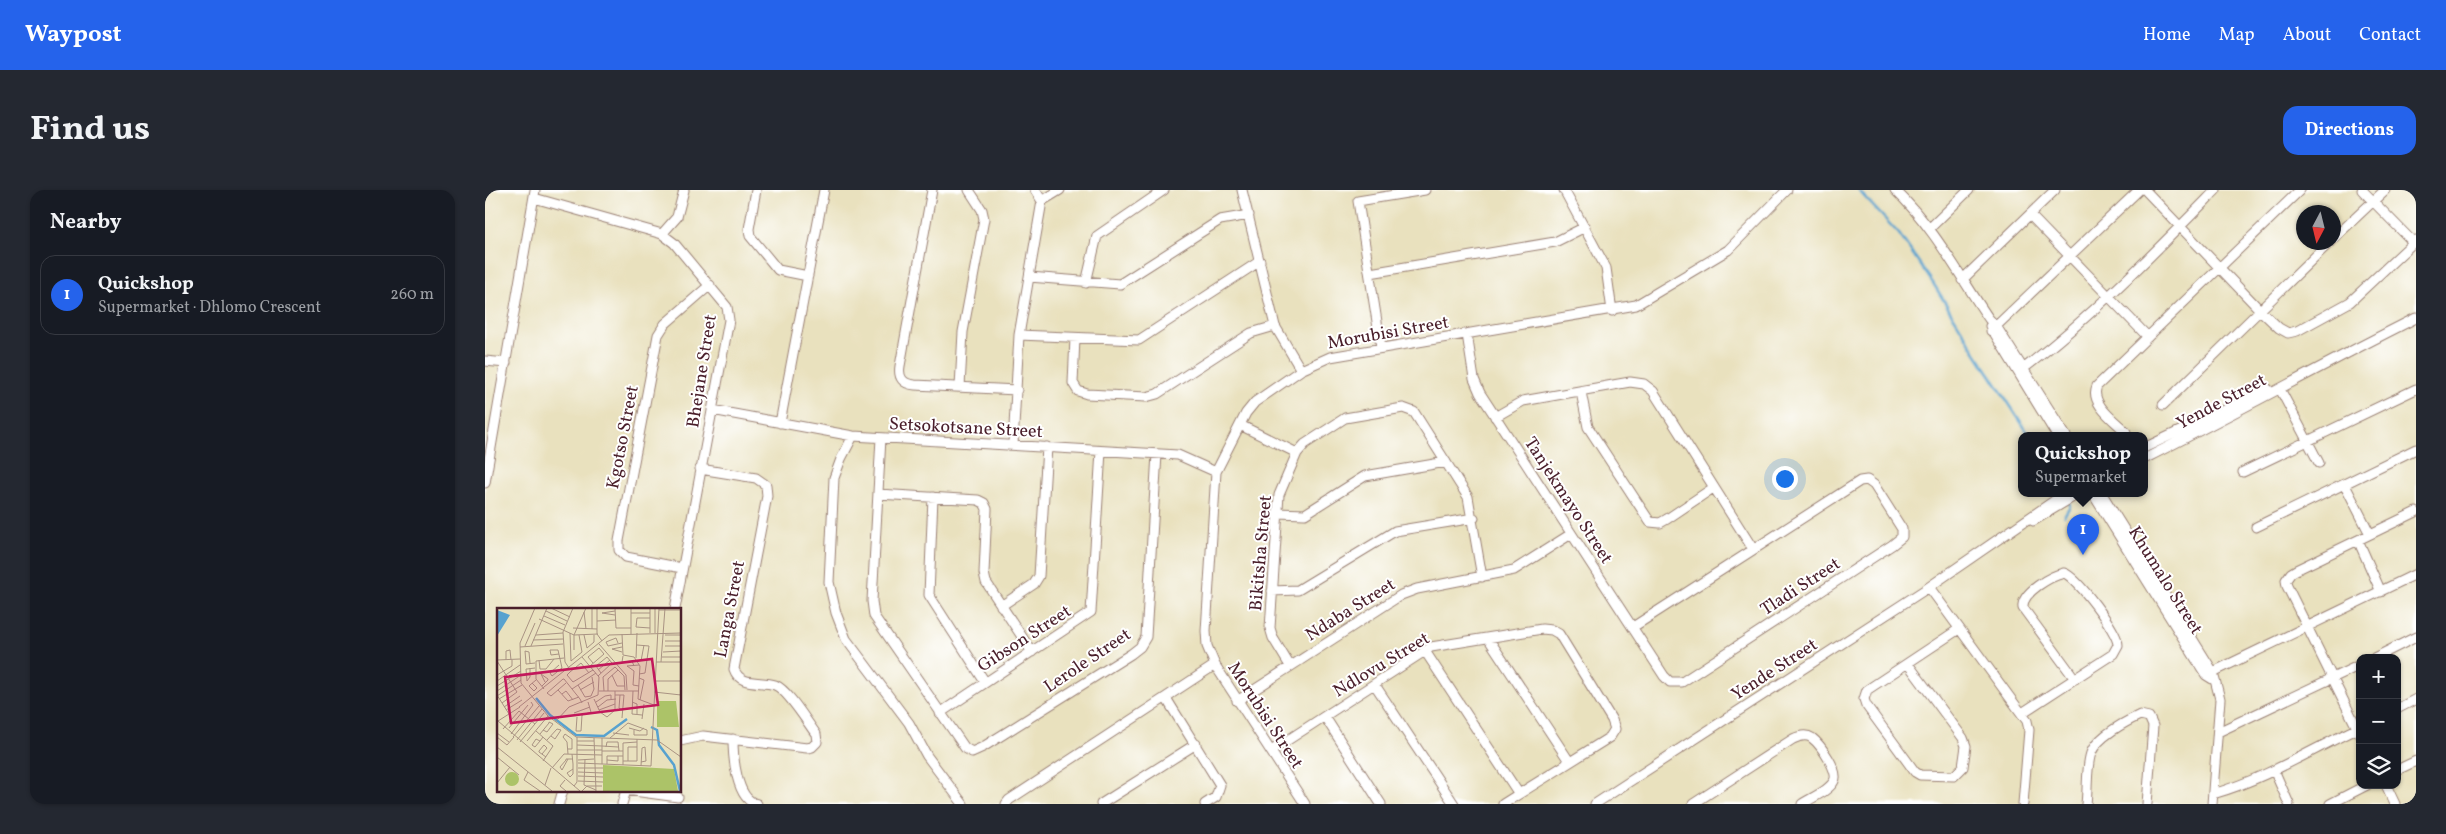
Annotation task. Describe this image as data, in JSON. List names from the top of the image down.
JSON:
{
  "streets": {
    "street": [
      "Morubisi Street",
      "Bhejane Street",
      "Yende Street",
      "Setsokotsane Street",
      "Kgotso Street",
      "Tanjekmayo Street",
      "Bikitsha Street",
      "Khumalo Street",
      "Tladi Street",
      "Langa Street",
      "Ndaba Street",
      "Gibson Street",
      "Lerole Street",
      "Ndlovu Street"
    ]
  },
  "crossings": [
    ["Morubisi Street", "Setsokotsane Street"],
    ["Morubisi Street", "Tanjekmayo Street"],
    ["Morubisi Street", "Ndaba Street"],
    ["Morubisi Street", "Ndlovu Street"],
    ["Bhejane Street", "Setsokotsane Street"],
    ["Bhejane Street", "Kgotso Street"],
    ["Bhejane Street", "Langa Street"],
    ["Setsokotsane Street", "Gibson Street"],
    ["Setsokotsane Street", "Lerole Street"],
    ["Tanjekmayo Street", "Tladi Street"],
    ["Tanjekmayo Street", "Ndaba Street"],
    ["Bikitsha Street", "Ndaba Street"],
    ["Gibson Street", "Lerole Street"]
  ],
  "north": "bottom",
  "page": {
    "header": "Waypost",
    "nav": [
      "Home",
      "Map",
      "About",
      "Contact"
    ],
    "title": "Find us",
    "buttons": "Directions",
    "heading": "Nearby",
    "list": [
      {
        "mark": "1",
        "name": "Quickshop",
        "note": "Supermarket · Dhlomo Crescent",
        "value": "260 m"
      }
    ],
    "popup": ["Quickshop", "Supermarket"],
    "pins": "1",
    "map_buttons": ["+", "−"]
  }
}
